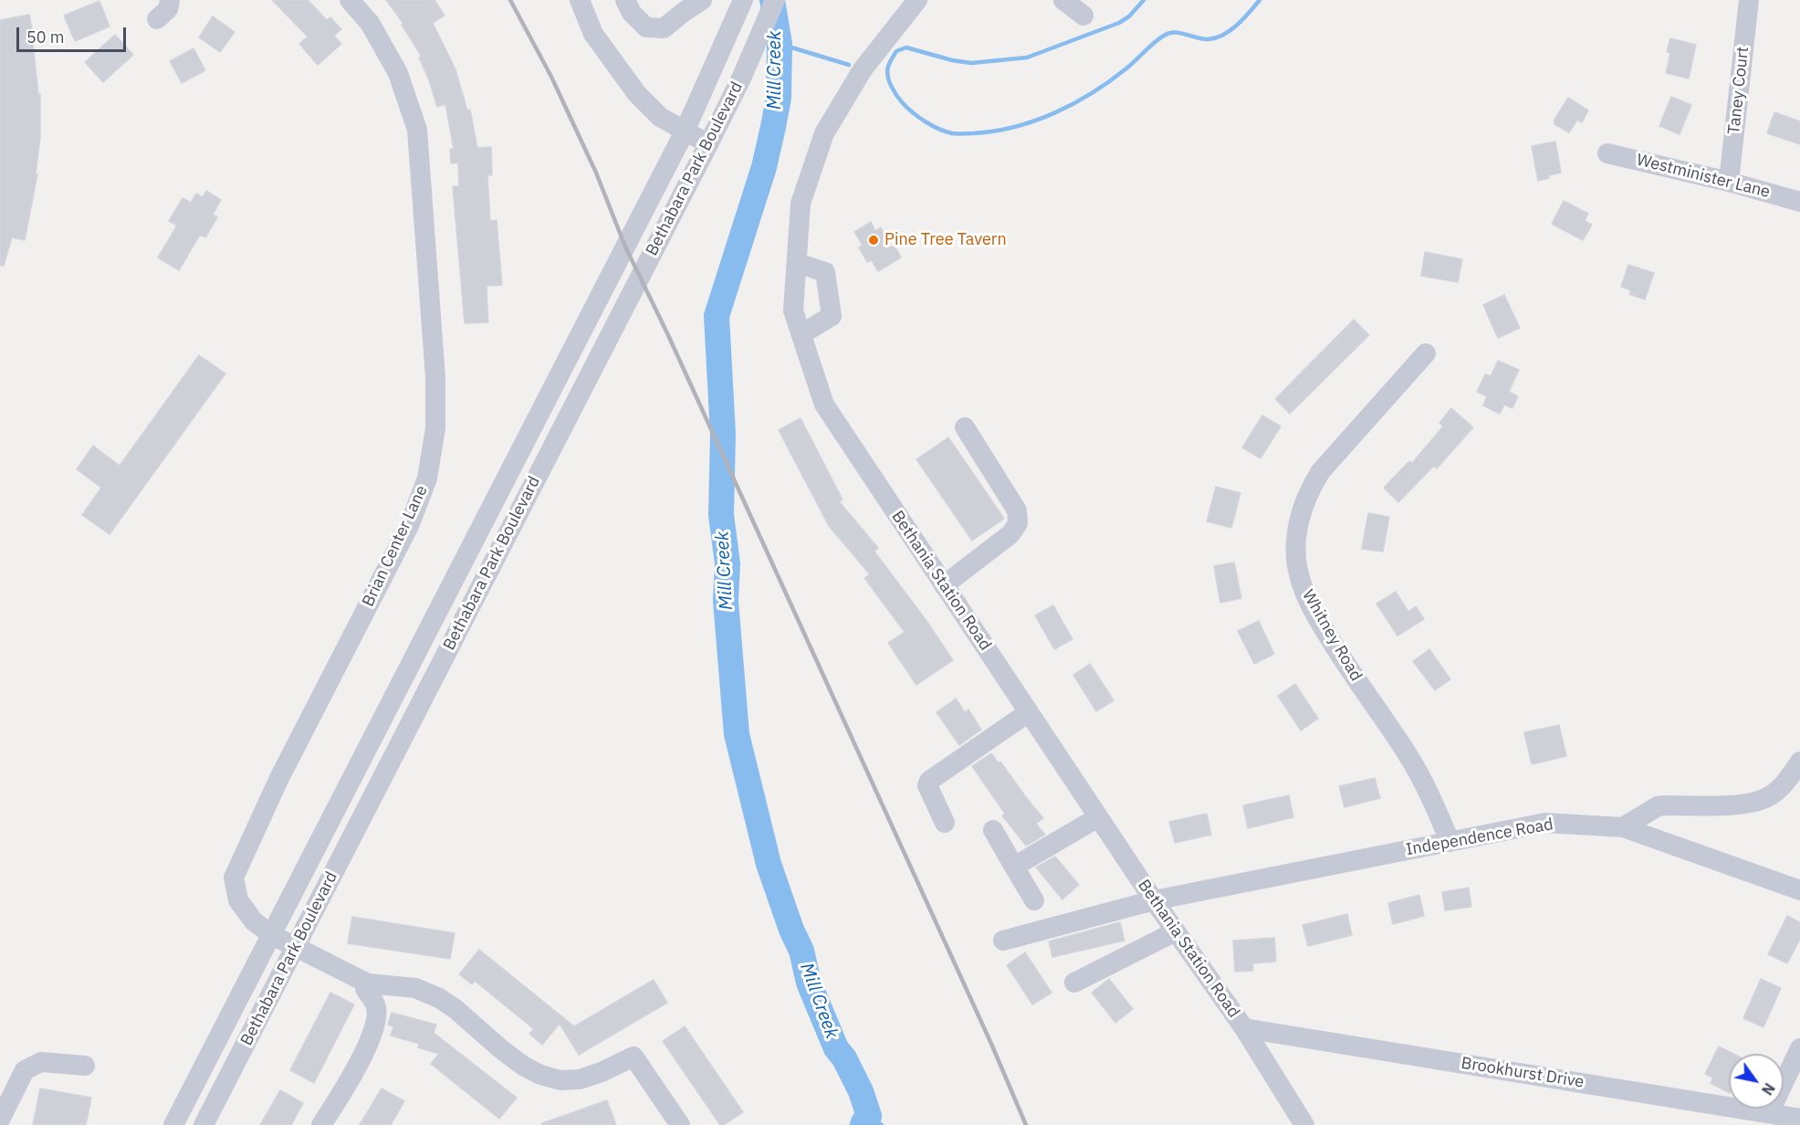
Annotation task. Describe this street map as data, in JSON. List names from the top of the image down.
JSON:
{
  "streets": {
    "street": [
      "Taney Court",
      "Bethabara Park Boulevard",
      "Westminister Lane",
      "Brian Center Lane",
      "Bethania Station Road",
      "Whitney Road",
      "Independence Road",
      "Brookhurst Drive"
    ]
  },
  "crossings": [
    ["Taney Court", "Westminister Lane"],
    ["Bethabara Park Boulevard", "Brian Center Lane"],
    ["Bethania Station Road", "Independence Road"],
    ["Bethania Station Road", "Brookhurst Drive"],
    ["Whitney Road", "Independence Road"]
  ],
  "water": ["Mill Creek"],
  "places": ["Pine Tree Tavern"],
  "scale_bar": "50 m",
  "north": "bottom right"
}
